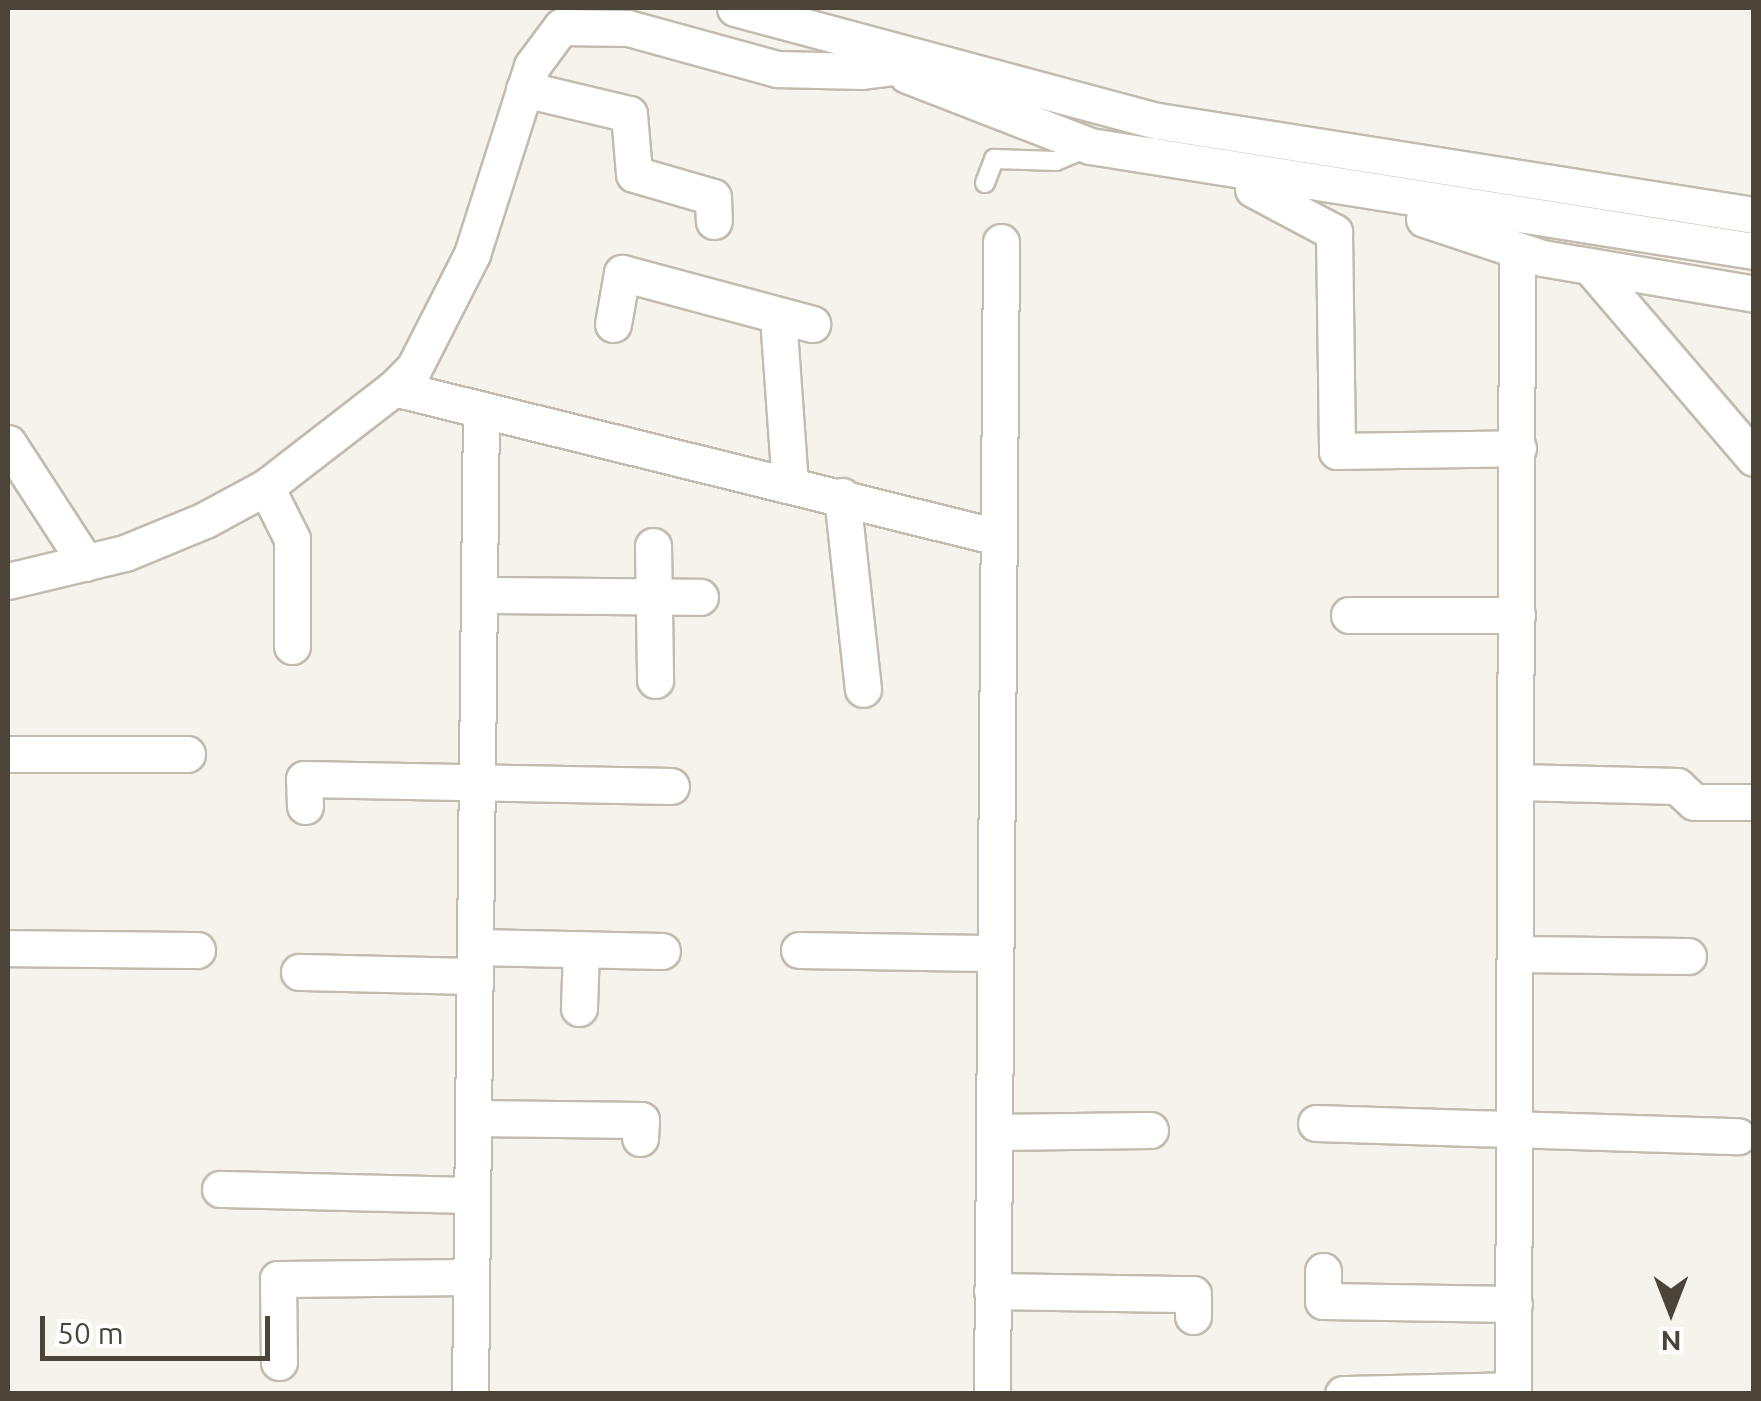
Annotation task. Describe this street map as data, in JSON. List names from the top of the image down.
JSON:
{
  "scale_bar": "50 m",
  "north": "bottom"
}
